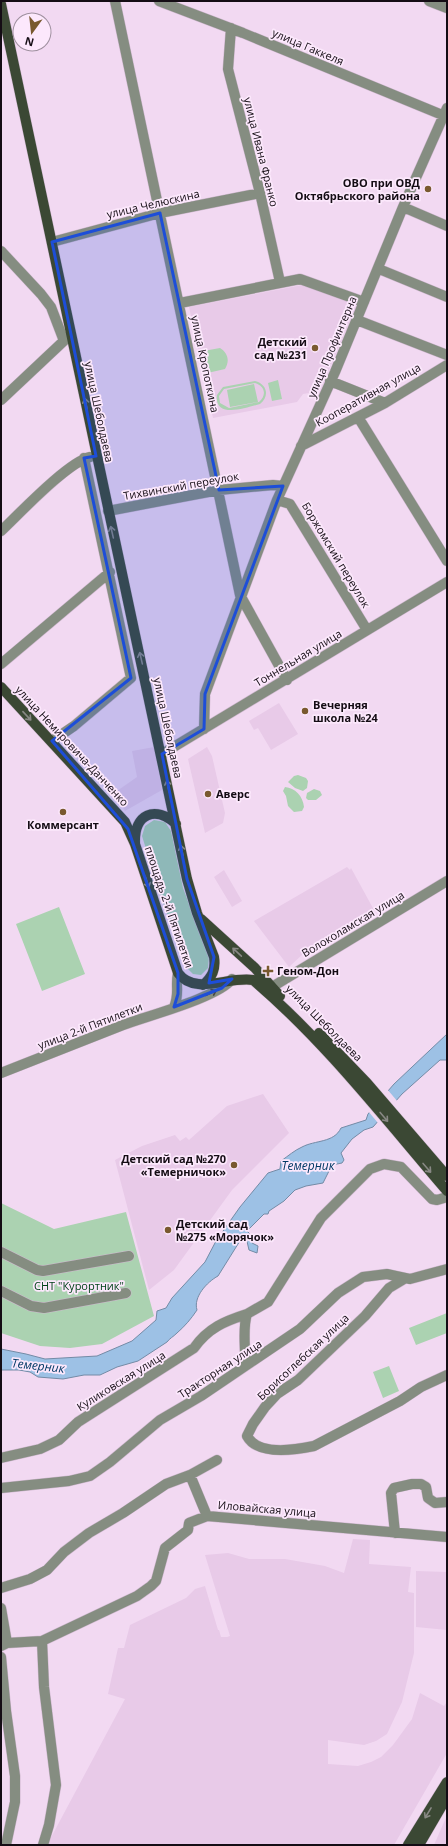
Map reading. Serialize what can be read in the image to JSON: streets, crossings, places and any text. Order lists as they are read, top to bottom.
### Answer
{
  "streets": {
    "main road": ["улица Шеболдаева", "улица Немировича-Данченко", "площадь 2-й Пятилетки"],
    "street": [
      "улица Гаккеля",
      "улица Ивана Франко",
      "улица Челюскина",
      "улица Профинтерна",
      "улица Кропоткина",
      "Кооперативная улица",
      "Тихвинский переулок",
      "Боржомский переулок",
      "Тоннельная улица",
      "Волоколамская улица",
      "улица 2-й Пятилетки",
      "Борисоглебская улица",
      "Тракторная улица",
      "Куликовская улица",
      "Иловайская улица"
    ]
  },
  "crossings": [
    ["улица Гаккеля", "улица Ивана Франко"],
    ["улица Гаккеля", "улица Профинтерна"],
    ["улица Ивана Франко", "улица Челюскина"],
    ["улица Челюскина", "улица Кропоткина"],
    ["улица Челюскина", "улица Шеболдаева"],
    ["улица Профинтерна", "улица Кропоткина"],
    ["улица Профинтерна", "Кооперативная улица"],
    ["улица Профинтерна", "Тихвинский переулок"],
    ["улица Профинтерна", "Боржомский переулок"],
    ["улица Кропоткина", "Тихвинский переулок"],
    ["улица Шеболдаева", "Тихвинский переулок"],
    ["улица Шеболдаева", "Тоннельная улица"],
    ["улица Шеболдаева", "площадь 2-й Пятилетки"],
    ["улица Шеболдаева", "Волоколамская улица"],
    ["Боржомский переулок", "Тоннельная улица"],
    ["улица Немировича-Данченко", "площадь 2-й Пятилетки"],
    ["площадь 2-й Пятилетки", "Волоколамская улица"],
    ["площадь 2-й Пятилетки", "улица 2-й Пятилетки"],
    ["Борисоглебская улица", "Тракторная улица"]
  ],
  "one_way": ["улица Шеболдаева", "улица Немировича-Данченко"],
  "water": ["Темерник"],
  "parks": ["СНТ \"Курортник\""],
  "places": {
    "other": [
      "ОВО при ОВД Октябрьского района",
      "Детский сад №231",
      "Вечерняя школа №24",
      "Аверс",
      "Коммерсант",
      "Детский сад №270 «Темерничок»",
      "Детский сад №275 «Морячок»"
    ],
    "health": ["Геном-Дон"]
  },
  "north": "bottom"
}
